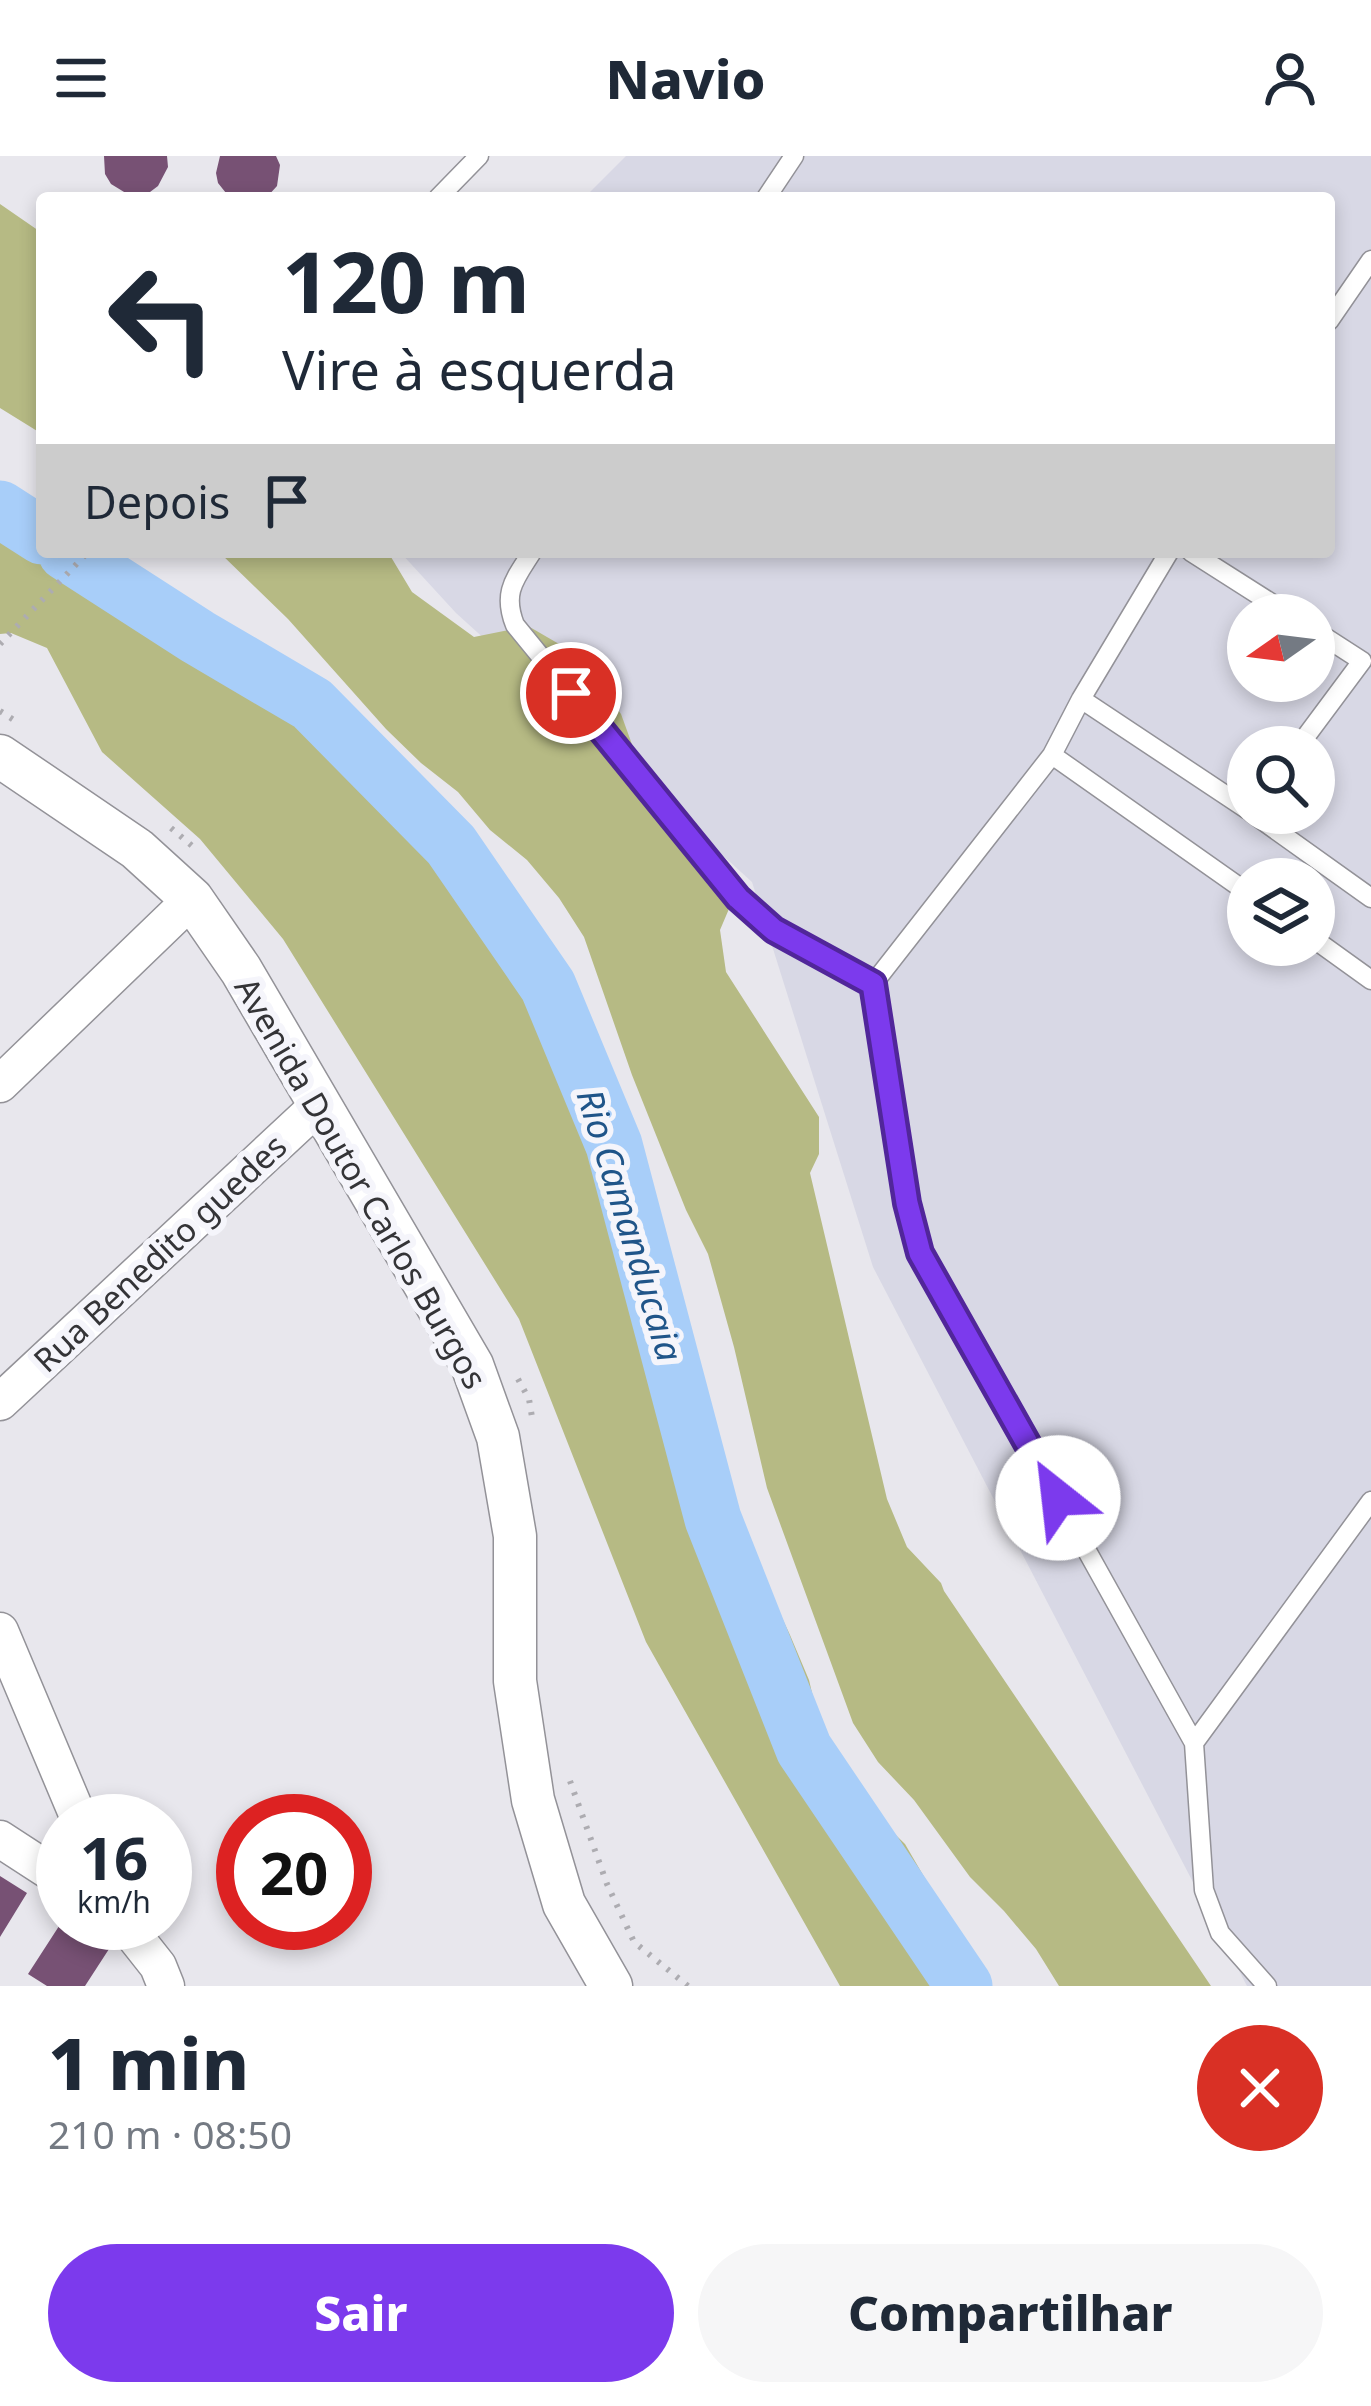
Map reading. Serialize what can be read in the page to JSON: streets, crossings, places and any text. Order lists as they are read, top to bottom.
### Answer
{
  "streets": {
    "street": ["Avenida Doutor Carlos Burgos", "Rua Benedito guedes"]
  },
  "crossings": [
    ["Avenida Doutor Carlos Burgos", "Rua Benedito guedes"]
  ],
  "water": ["Rio Camanducaia"],
  "north": "left",
  "page": {
    "header": "Navio",
    "turn": ["120 m", "Vire à esquerda"],
    "then": "Depois",
    "speed": "16 km/h",
    "limit": "20",
    "heading": ["1 min", "210 m · 08:50"],
    "buttons": ["Sair", "Compartilhar"]
  }
}
